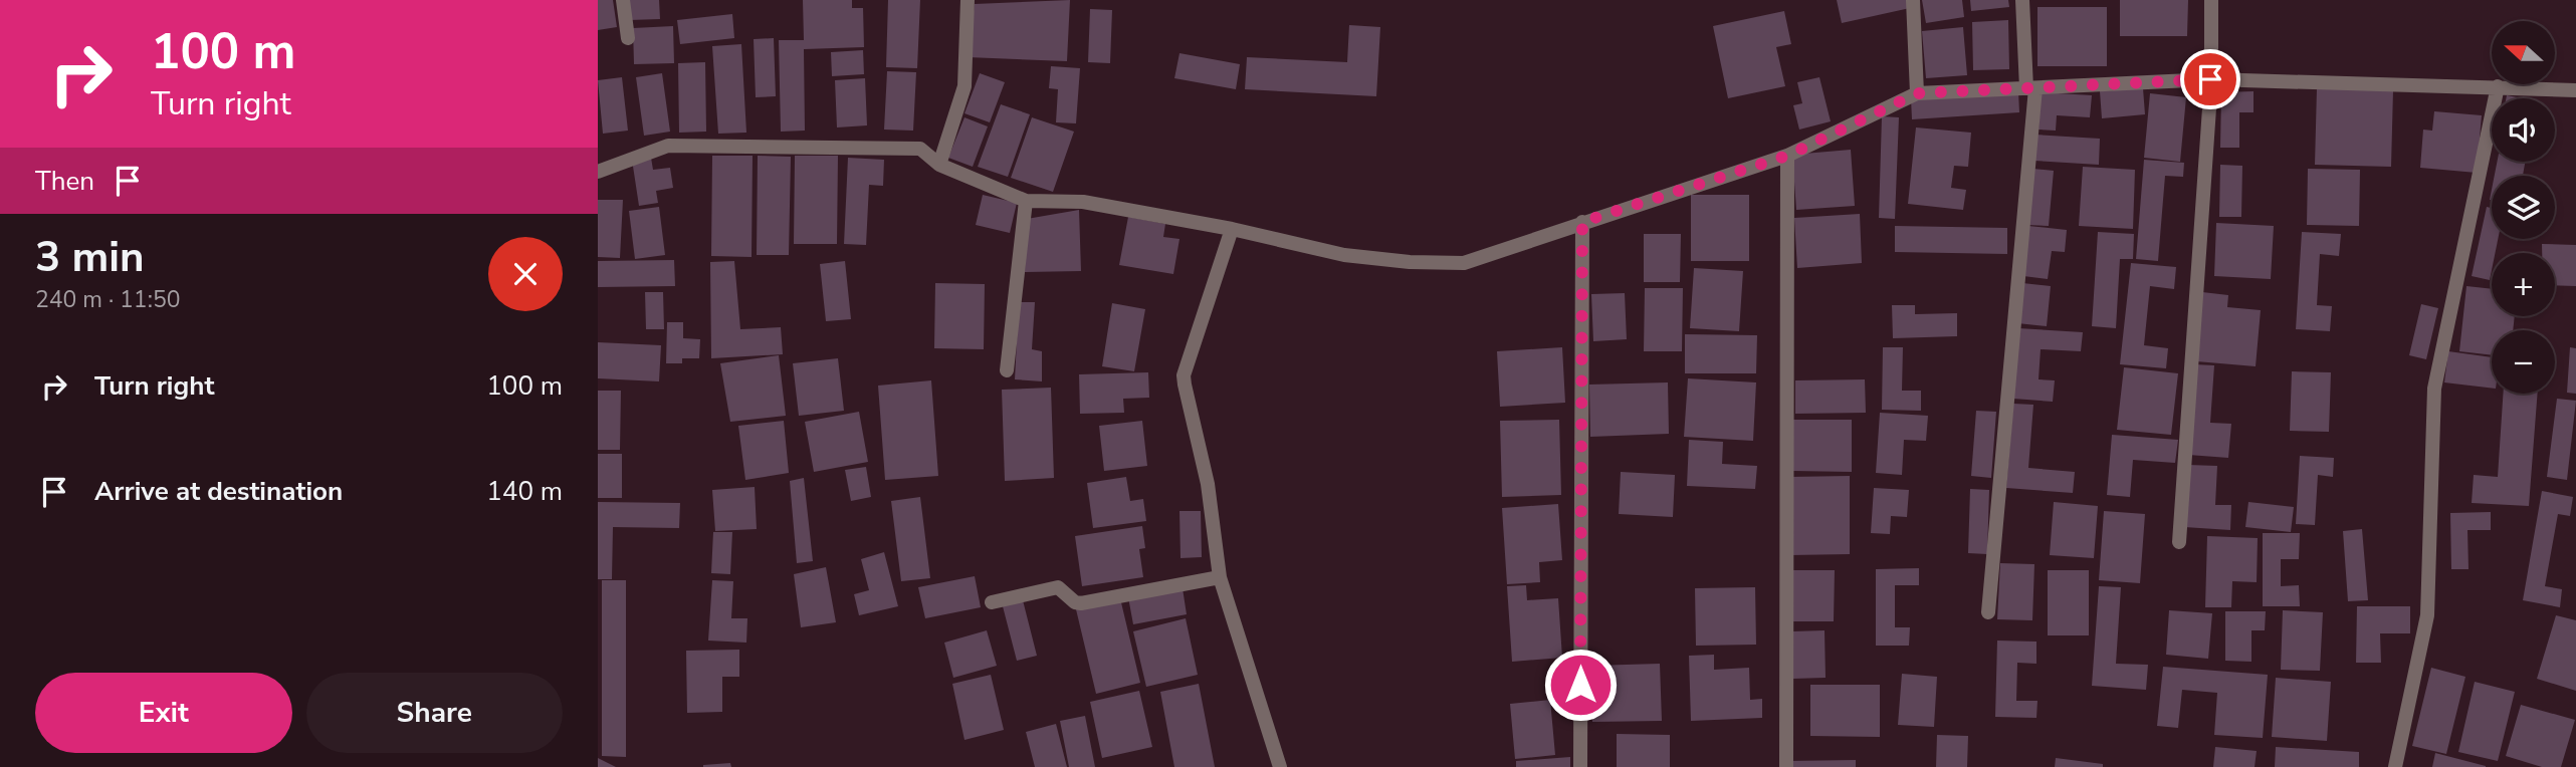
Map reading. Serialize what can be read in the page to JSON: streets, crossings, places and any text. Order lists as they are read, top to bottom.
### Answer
{
  "north": "left",
  "page": {
    "turn": ["100 m", "Turn right"],
    "map_buttons": ["+", "−"],
    "then": "Then",
    "heading": ["3 min", "240 m · 11:50"],
    "list": [
      {
        "name": "Turn right",
        "value": "100 m"
      },
      {
        "name": "Arrive at destination",
        "value": "140 m"
      }
    ],
    "buttons": ["Exit", "Share"]
  }
}
